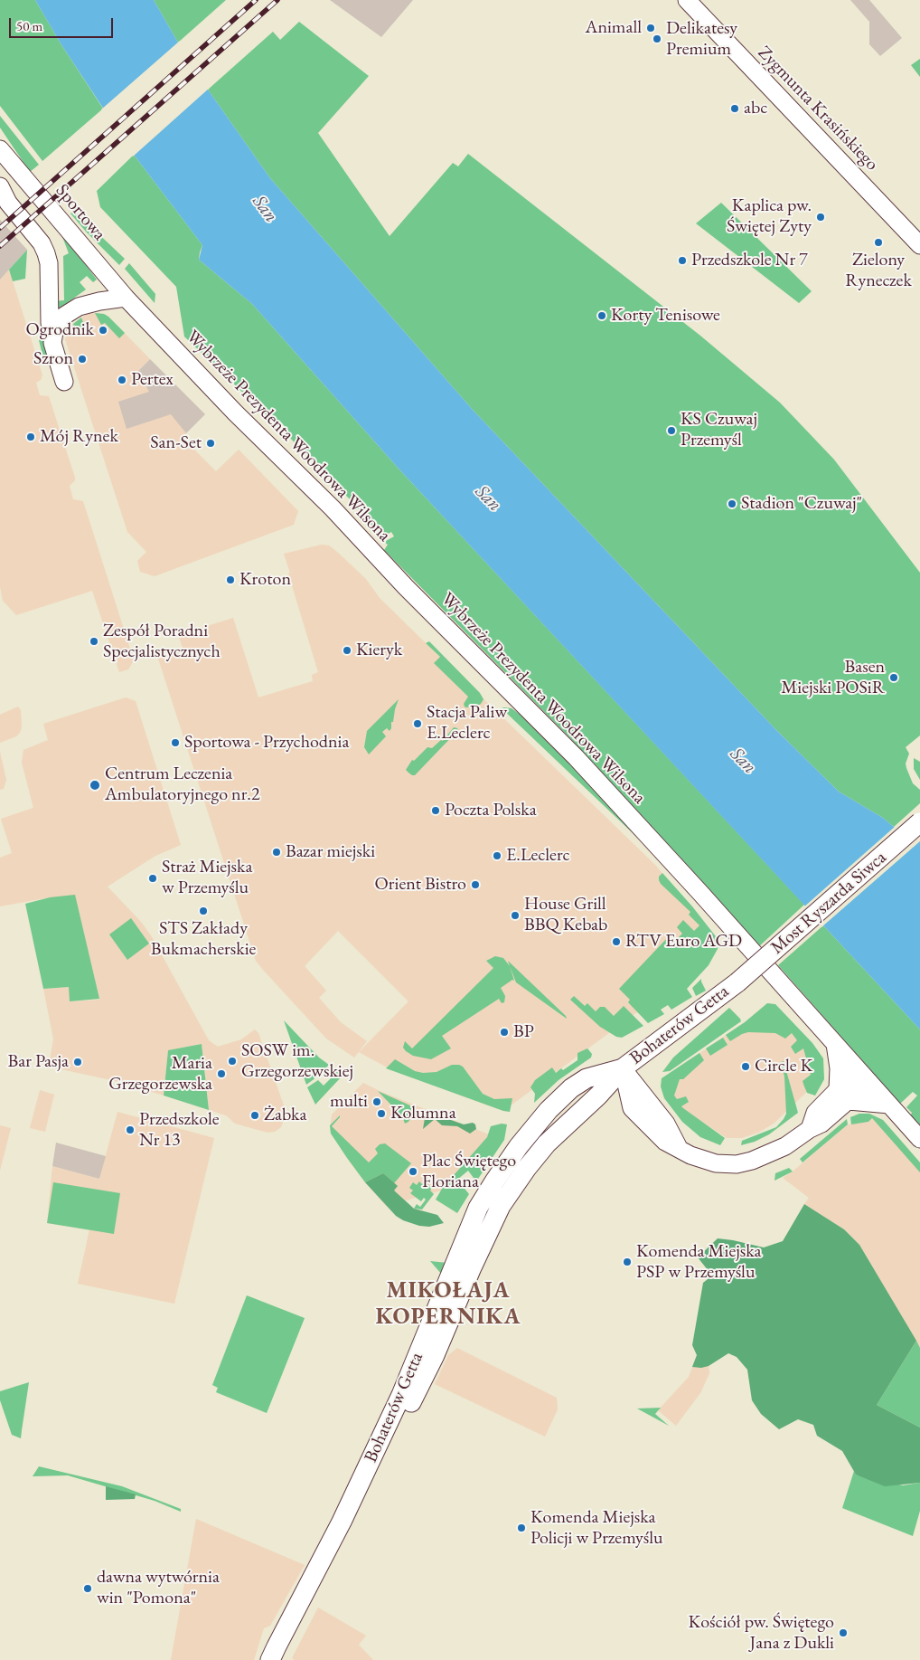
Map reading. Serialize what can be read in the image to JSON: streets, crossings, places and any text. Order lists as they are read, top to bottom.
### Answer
{
  "streets": {
    "main road": ["Most Ryszarda Siwca", "Bohaterów Getta"],
    "street": ["Zygmunta Krasińskiego", "Sportowa", "Wybrzeże Prezydenta Woodrowa Wilsona"]
  },
  "crossings": [
    ["Sportowa", "Wybrzeże Prezydenta Woodrowa Wilsona"],
    ["Most Ryszarda Siwca", "Bohaterów Getta"]
  ],
  "districts": ["MIKOŁAJA KOPERNIKA"],
  "water": ["San"],
  "places": [
    "Animall",
    "Delikatesy Premium",
    "abc",
    "Kaplica pw. Świętej Zyty",
    "Zielony Ryneczek",
    "Przedszkole Nr 7",
    "Korty Tenisowe",
    "Ogrodnik",
    "Szron",
    "Pertex",
    "KS Czuwaj Przemyśl",
    "Mój Rynek",
    "San-Set",
    "Stadion \"Czuwaj\"",
    "Kroton",
    "Zespół Poradni Specjalistycznych",
    "Kieryk",
    "Basen Miejski POSiR",
    "Stacja Paliw E.Leclerc",
    "Sportowa - Przychodnia",
    "Centrum Leczenia Ambulatoryjnego nr.2",
    "Poczta Polska",
    "Bazar miejski",
    "E.Leclerc",
    "Straż Miejska w Przemyślu",
    "Orient Bistro",
    "STS Zakłady Bukmacherskie",
    "House Grill BBQ Kebab",
    "RTV Euro AGD",
    "BP",
    "SOSW im. Grzegorzewskiej",
    "Bar Pasja",
    "Circle K",
    "Maria Grzegorzewska",
    "multi",
    "Kolumna",
    "Żabka",
    "Przedszkole Nr 13",
    "Plac Świętego Floriana",
    "Komenda Miejska PSP w Przemyślu",
    "Komenda Miejska Policji w Przemyślu",
    "dawna wytwórnia win \"Pomona\"",
    "Kościół pw. Świętego Jana z Dukli"
  ],
  "scale_bar": "50 m"
}
